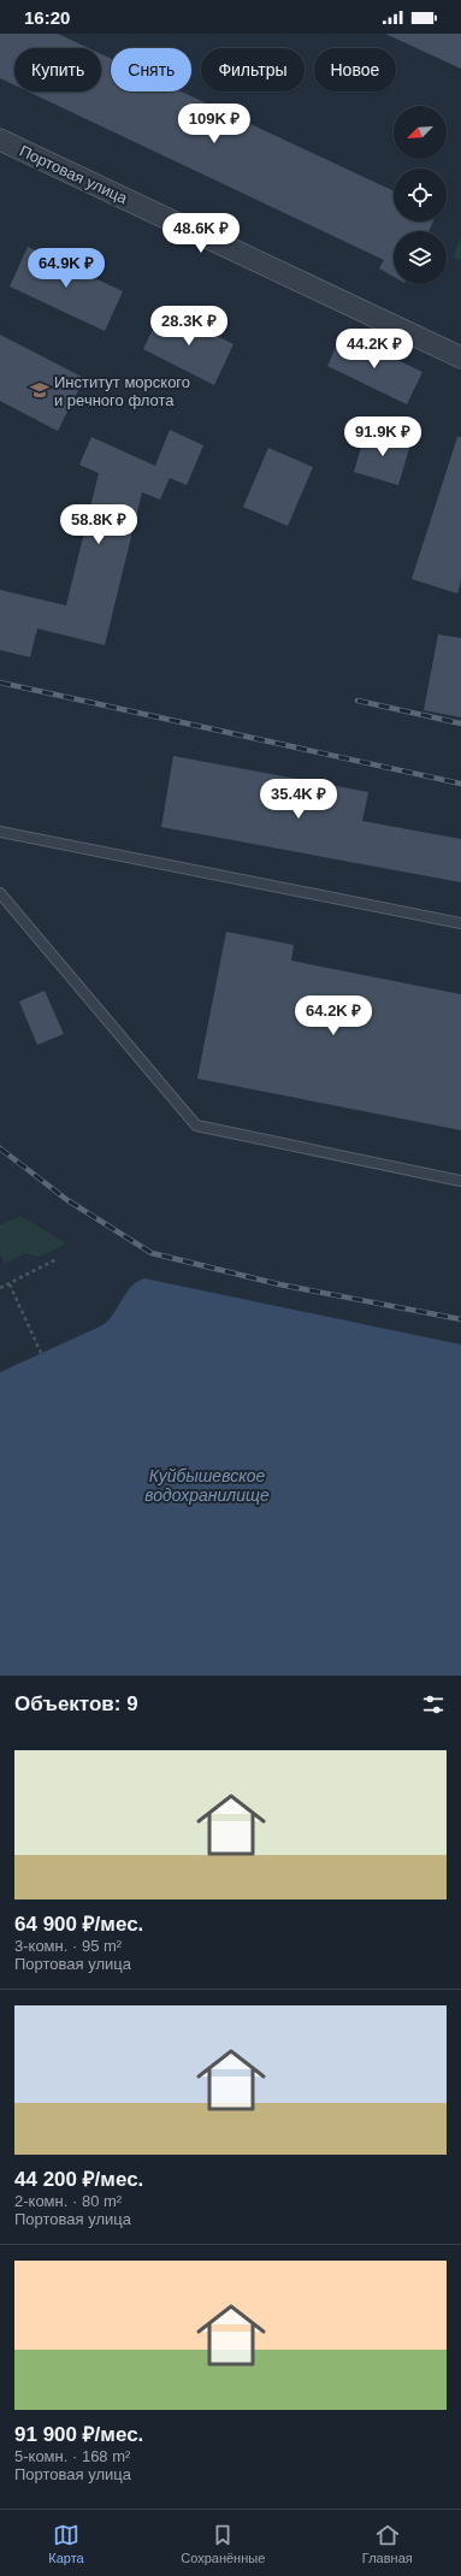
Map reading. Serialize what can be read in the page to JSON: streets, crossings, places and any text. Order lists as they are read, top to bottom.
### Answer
{
  "streets": {
    "street": ["Портовая улица"]
  },
  "water": ["Куйбышевское водохранилище"],
  "places": {
    "school or university": ["Институт морского и речного флота"]
  },
  "north": "bottom left",
  "page": {
    "status": "16:20",
    "chip": [
      "Купить",
      "Снять",
      "Фильтры",
      "Новое"
    ],
    "price": [
      "109K ₽",
      "48.6K ₽",
      "64.9K ₽",
      "28.3K ₽",
      "44.2K ₽",
      "91.9K ₽",
      "58.8K ₽",
      "35.4K ₽",
      "64.2K ₽"
    ],
    "heading": "Объектов: 9",
    "list": [
      {
        "name": "64 900 ₽/мес.",
        "note": "3-комн. · 95 m² · Портовая улица"
      },
      {
        "name": "44 200 ₽/мес.",
        "note": "2-комн. · 80 m² · Портовая улица"
      },
      {
        "name": "91 900 ₽/мес.",
        "note": "5-комн. · 168 m² · Портовая улица"
      }
    ],
    "tabs": ["Карта", "Сохранённые", "Главная"]
  }
}
